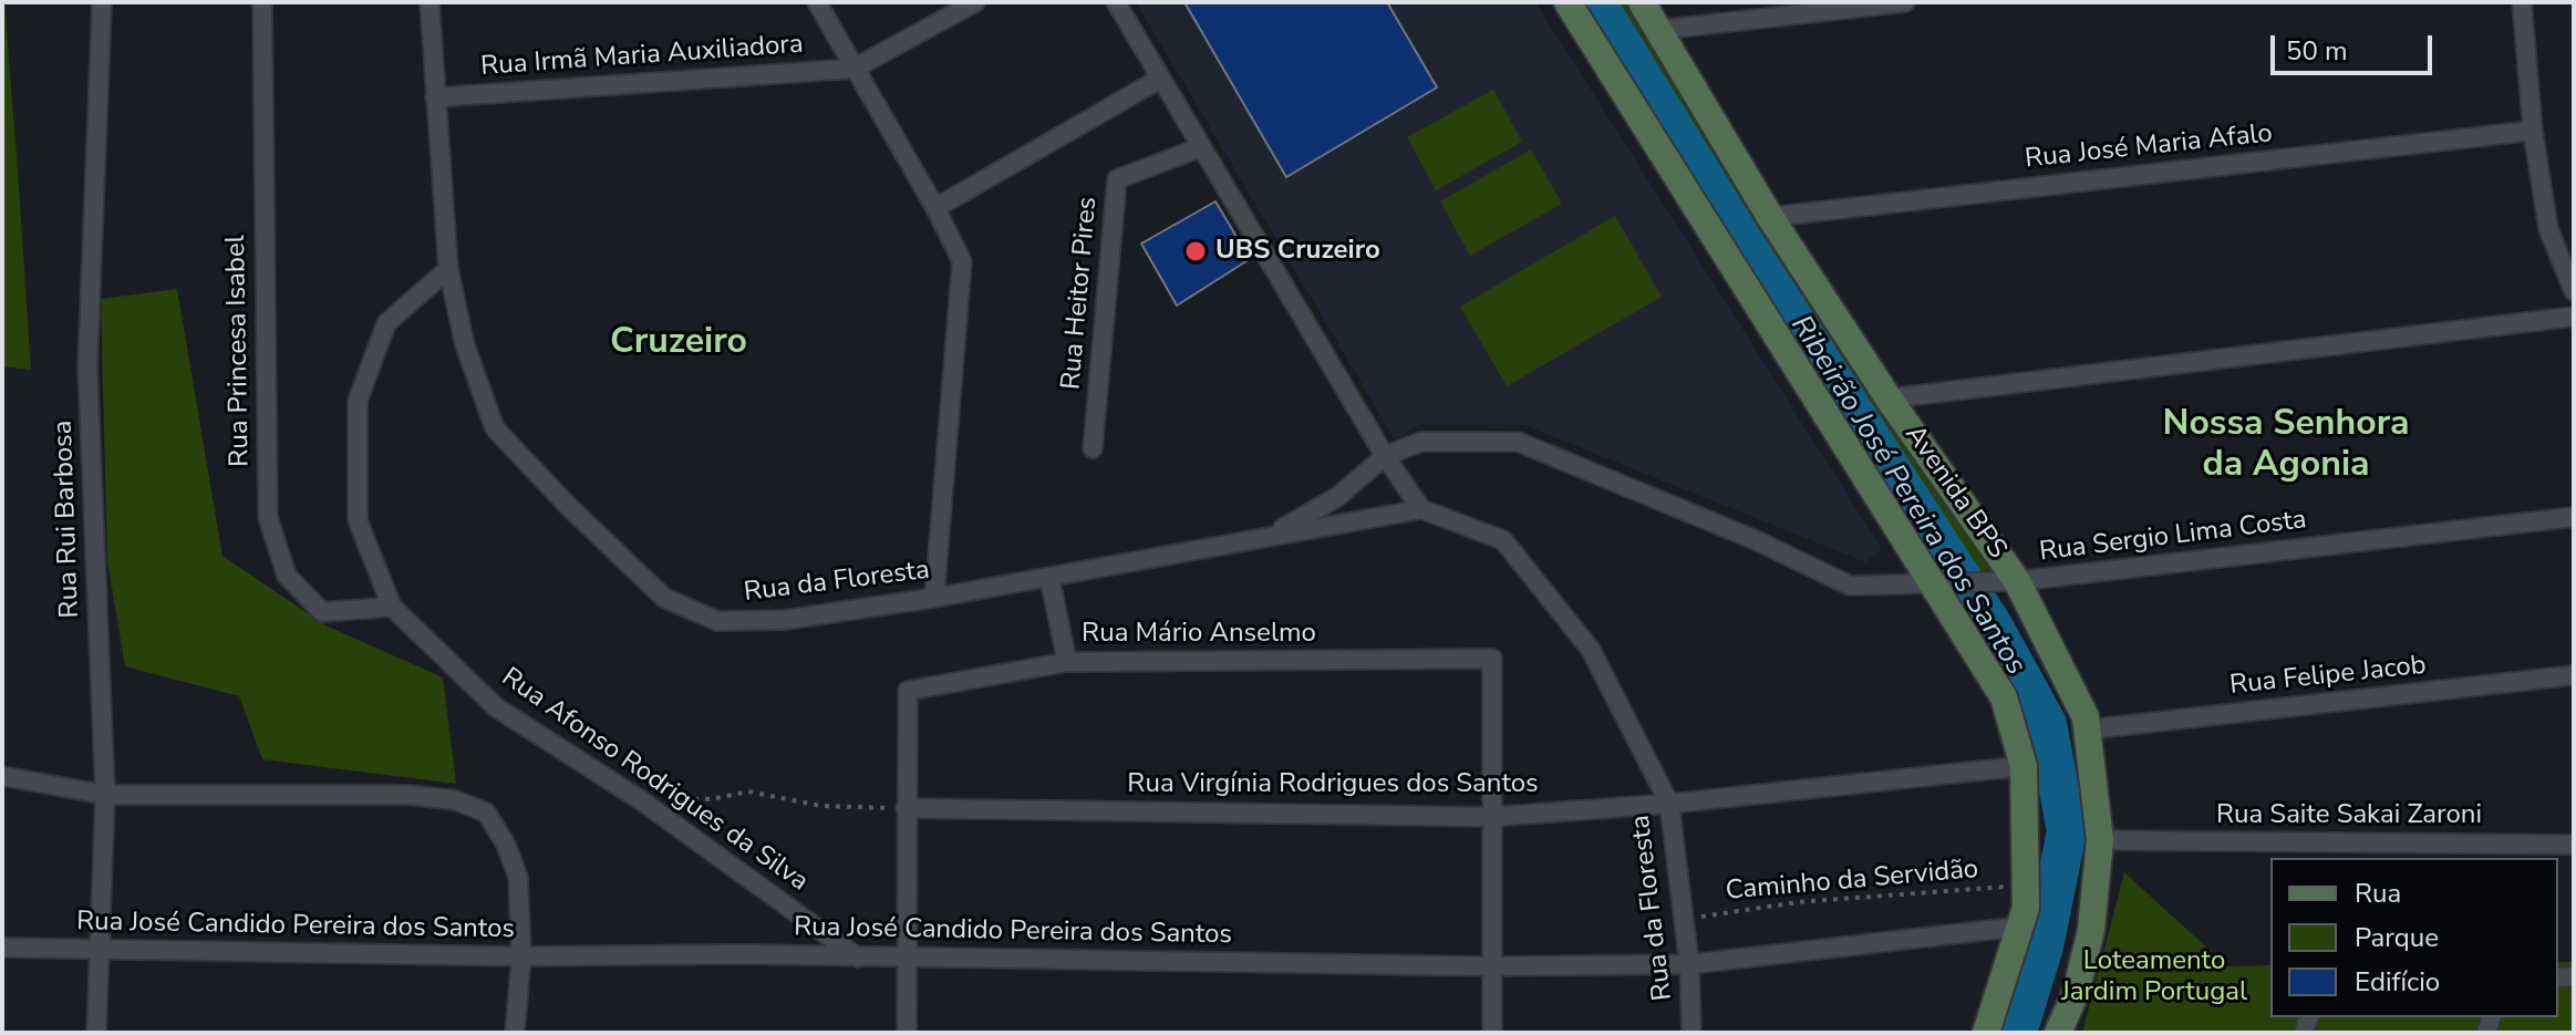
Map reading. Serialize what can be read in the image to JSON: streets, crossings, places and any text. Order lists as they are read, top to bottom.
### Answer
{
  "streets": {
    "main road": ["Avenida BPS"],
    "street": [
      "Rua Irmã Maria Auxiliadora",
      "Rua José Maria Afalo",
      "Rua Heitor Pires",
      "Rua Princesa Isabel",
      "Rua Rui Barbosa",
      "Rua Sergio Lima Costa",
      "Rua da Floresta",
      "Rua Mário Anselmo",
      "Rua Felipe Jacob",
      "Rua Afonso Rodrigues da Silva",
      "Rua Virgínia Rodrigues dos Santos",
      "Rua Saite Sakai Zaroni",
      "Rua José Candido Pereira dos Santos"
    ],
    "path": ["Caminho da Servidão"]
  },
  "crossings": [
    ["Rua Irmã Maria Auxiliadora", "Rua da Floresta"],
    ["Rua José Maria Afalo", "Avenida BPS"],
    ["Rua Princesa Isabel", "Rua Afonso Rodrigues da Silva"],
    ["Avenida BPS", "Rua Sergio Lima Costa"],
    ["Avenida BPS", "Rua Felipe Jacob"],
    ["Avenida BPS", "Rua Saite Sakai Zaroni"],
    ["Rua Rui Barbosa", "Rua José Candido Pereira dos Santos"],
    ["Rua da Floresta", "Rua Afonso Rodrigues da Silva"],
    ["Rua da Floresta", "Rua Virgínia Rodrigues dos Santos"],
    ["Rua da Floresta", "Caminho da Servidão"],
    ["Rua da Floresta", "Rua José Candido Pereira dos Santos"],
    ["Rua Mário Anselmo", "Rua Virgínia Rodrigues dos Santos"],
    ["Rua Afonso Rodrigues da Silva", "Rua José Candido Pereira dos Santos"]
  ],
  "districts": ["Cruzeiro", "Nossa Senhora da Agonia"],
  "water": ["Ribeirão José Pereira dos Santos"],
  "parks": ["Loteamento Jardim Portugal"],
  "places": ["UBS Cruzeiro"],
  "legend": ["Rua", "Parque", "Edifício"],
  "scale_bar": "50 m"
}
